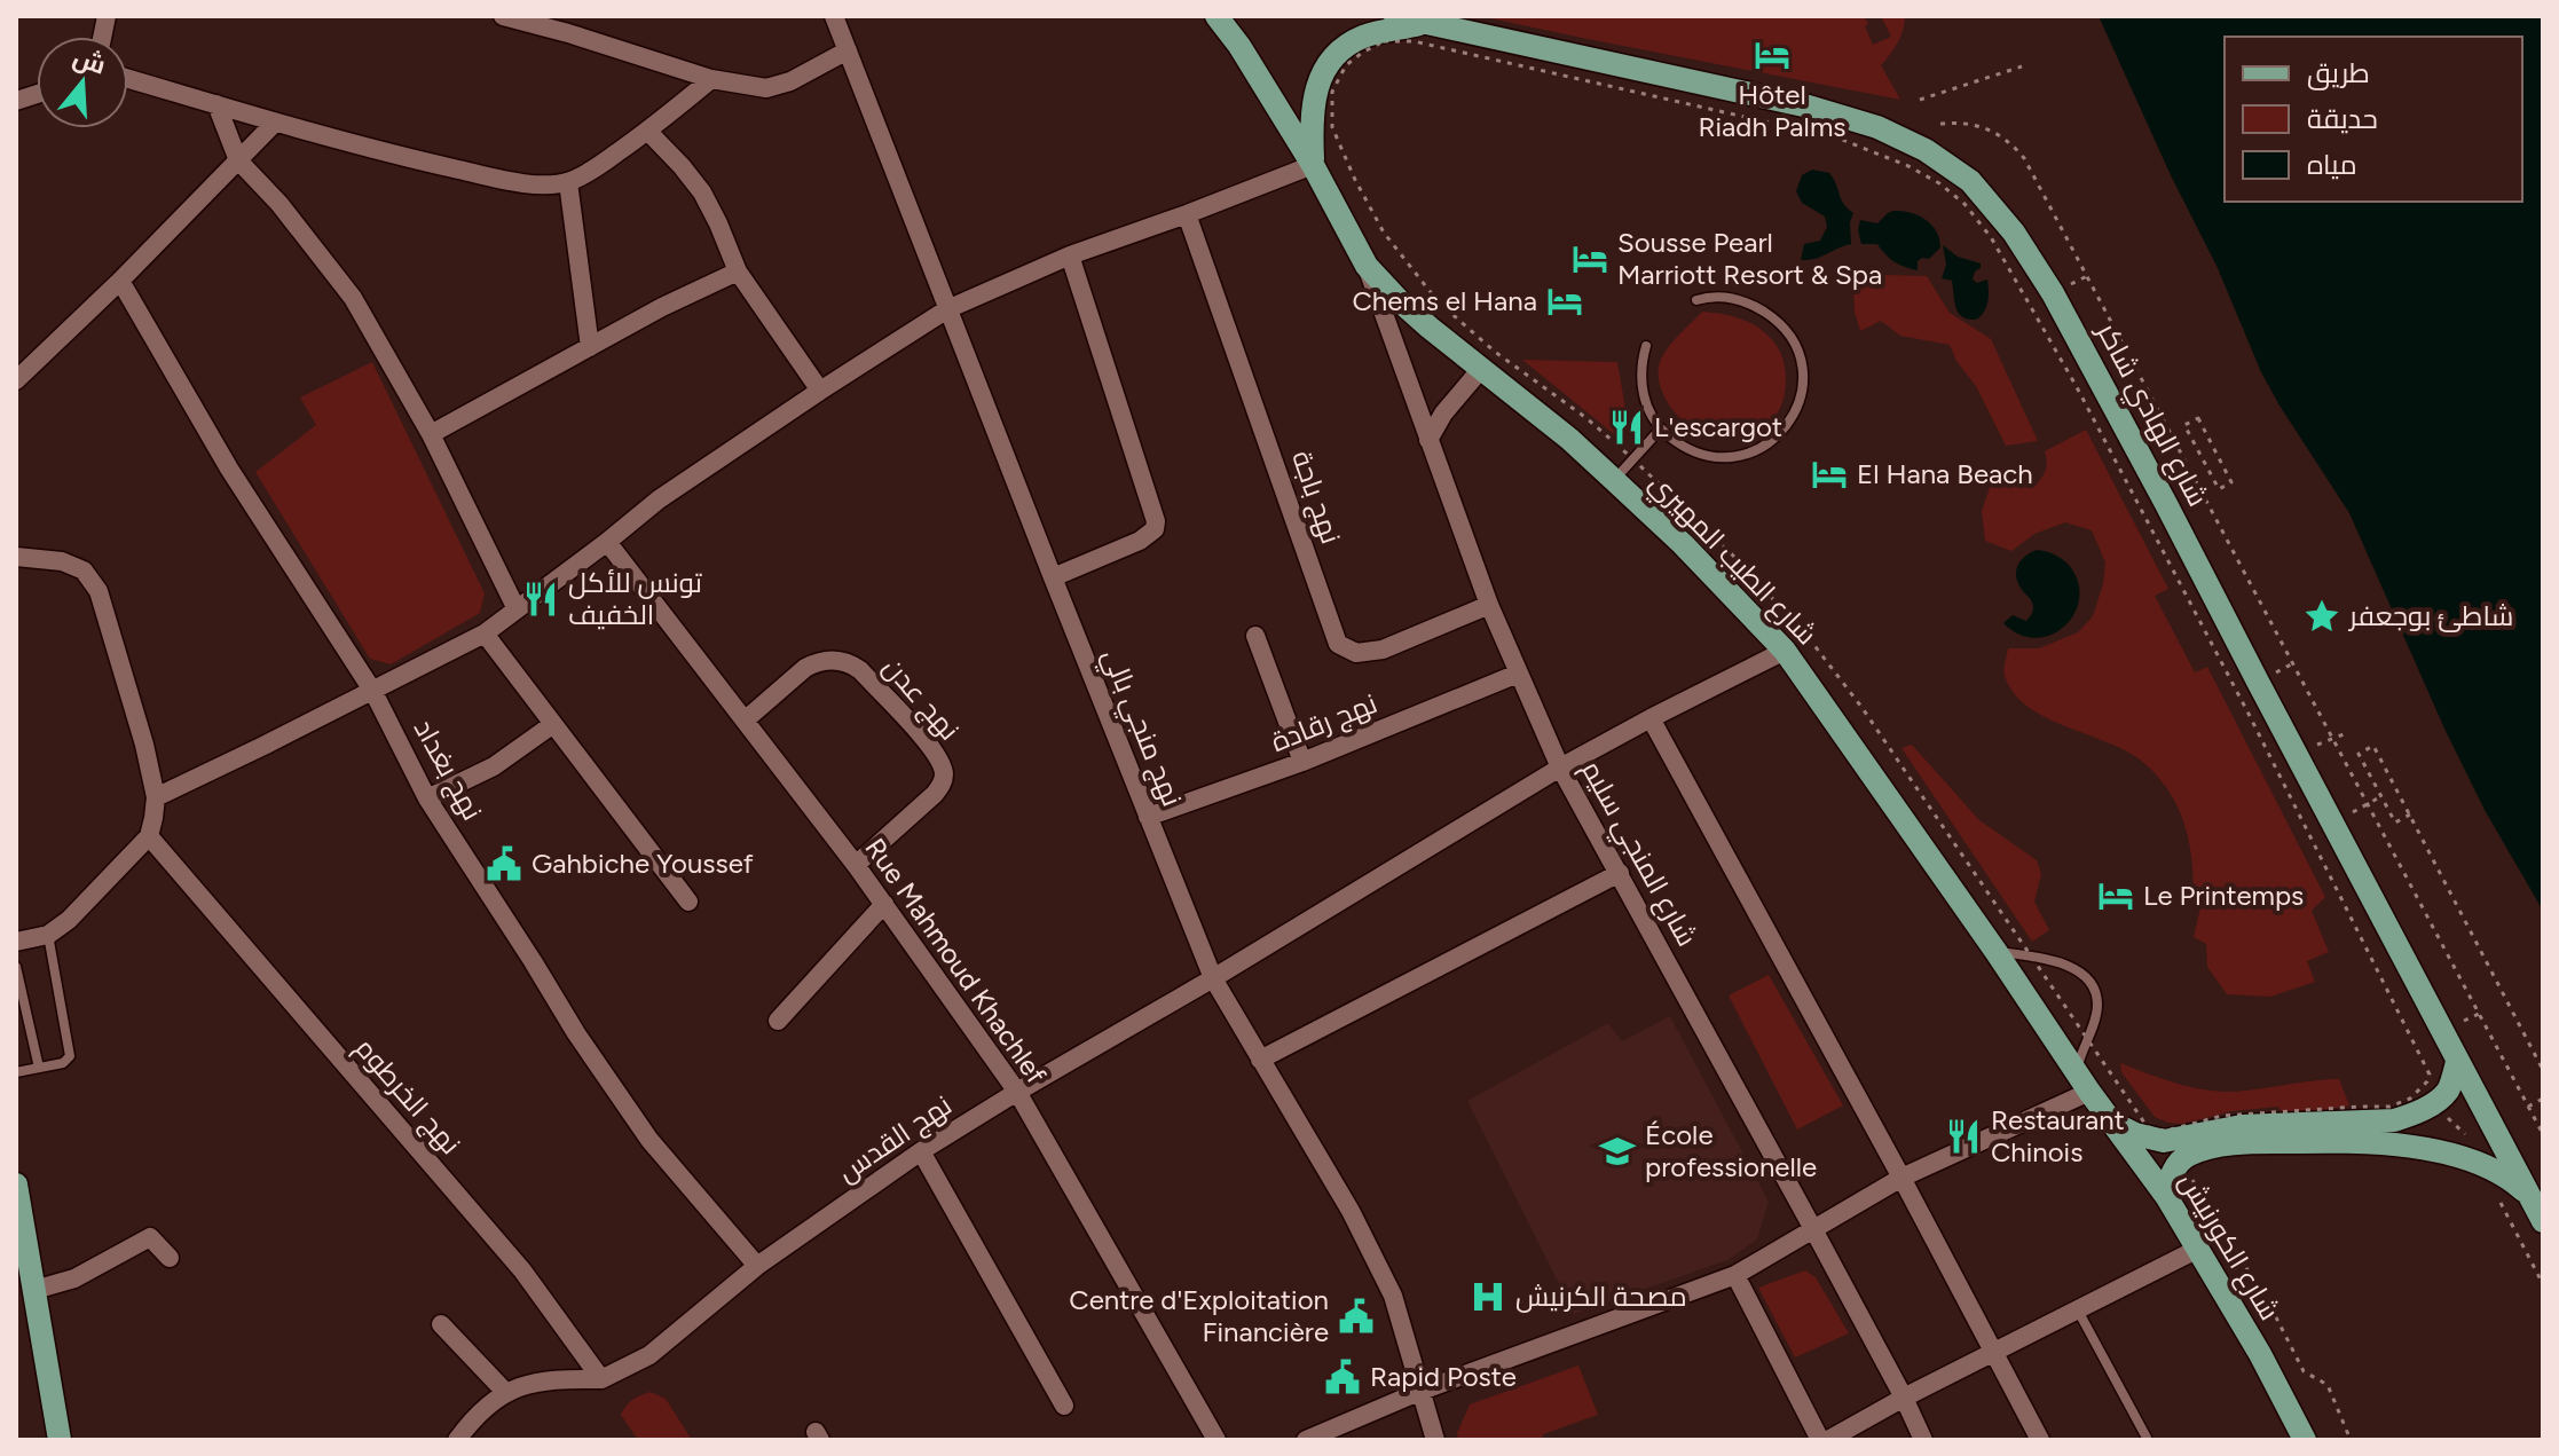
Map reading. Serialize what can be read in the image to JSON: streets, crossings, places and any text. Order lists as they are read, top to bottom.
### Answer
{
  "streets": {
    "main road": ["شارع الهادي شاكر", "شارع الطيب المهيري", "شارع الكورنيش"],
    "street": [
      "نهج باجة",
      "نهج عدن",
      "نهج رقادة",
      "نهج منجي بالي",
      "نهج بغداد",
      "شارع المنجي سليم",
      "Rue Mahmoud Khachlef",
      "نهج الخرطوم",
      "نهج القدس"
    ]
  },
  "crossings": [
    ["نهج باجة", "شارع المنجي سليم"],
    ["شارع الطيب المهيري", "شارع المنجي سليم"],
    ["شارع الطيب المهيري", "نهج القدس"],
    ["شارع الطيب المهيري", "شارع الكورنيش"],
    ["نهج عدن", "Rue Mahmoud Khachlef"],
    ["نهج رقادة", "نهج منجي بالي"],
    ["نهج رقادة", "شارع المنجي سليم"],
    ["نهج منجي بالي", "نهج القدس"],
    ["نهج بغداد", "نهج القدس"],
    ["شارع المنجي سليم", "نهج القدس"],
    ["Rue Mahmoud Khachlef", "نهج القدس"],
    ["نهج الخرطوم", "نهج القدس"]
  ],
  "places": {
    "hotel": [
      "Hôtel Riadh Palms",
      "Sousse Pearl Marriott Resort & Spa",
      "Chems el Hana",
      "El Hana Beach",
      "Le Printemps"
    ],
    "restaurant": ["L'escargot", "تونس للأكل الخفيف", "Restaurant Chinois"],
    "place": ["شاطئ بوجعفر"],
    "public building": ["Gahbiche Youssef", "Centre d'Exploitation Financière", "Rapid Poste"],
    "school or university": ["École professionelle"],
    "hospital": ["مصحة الكرنيش"]
  },
  "legend": ["طريق", "حديقة", "مياه"],
  "north": "top"
}
